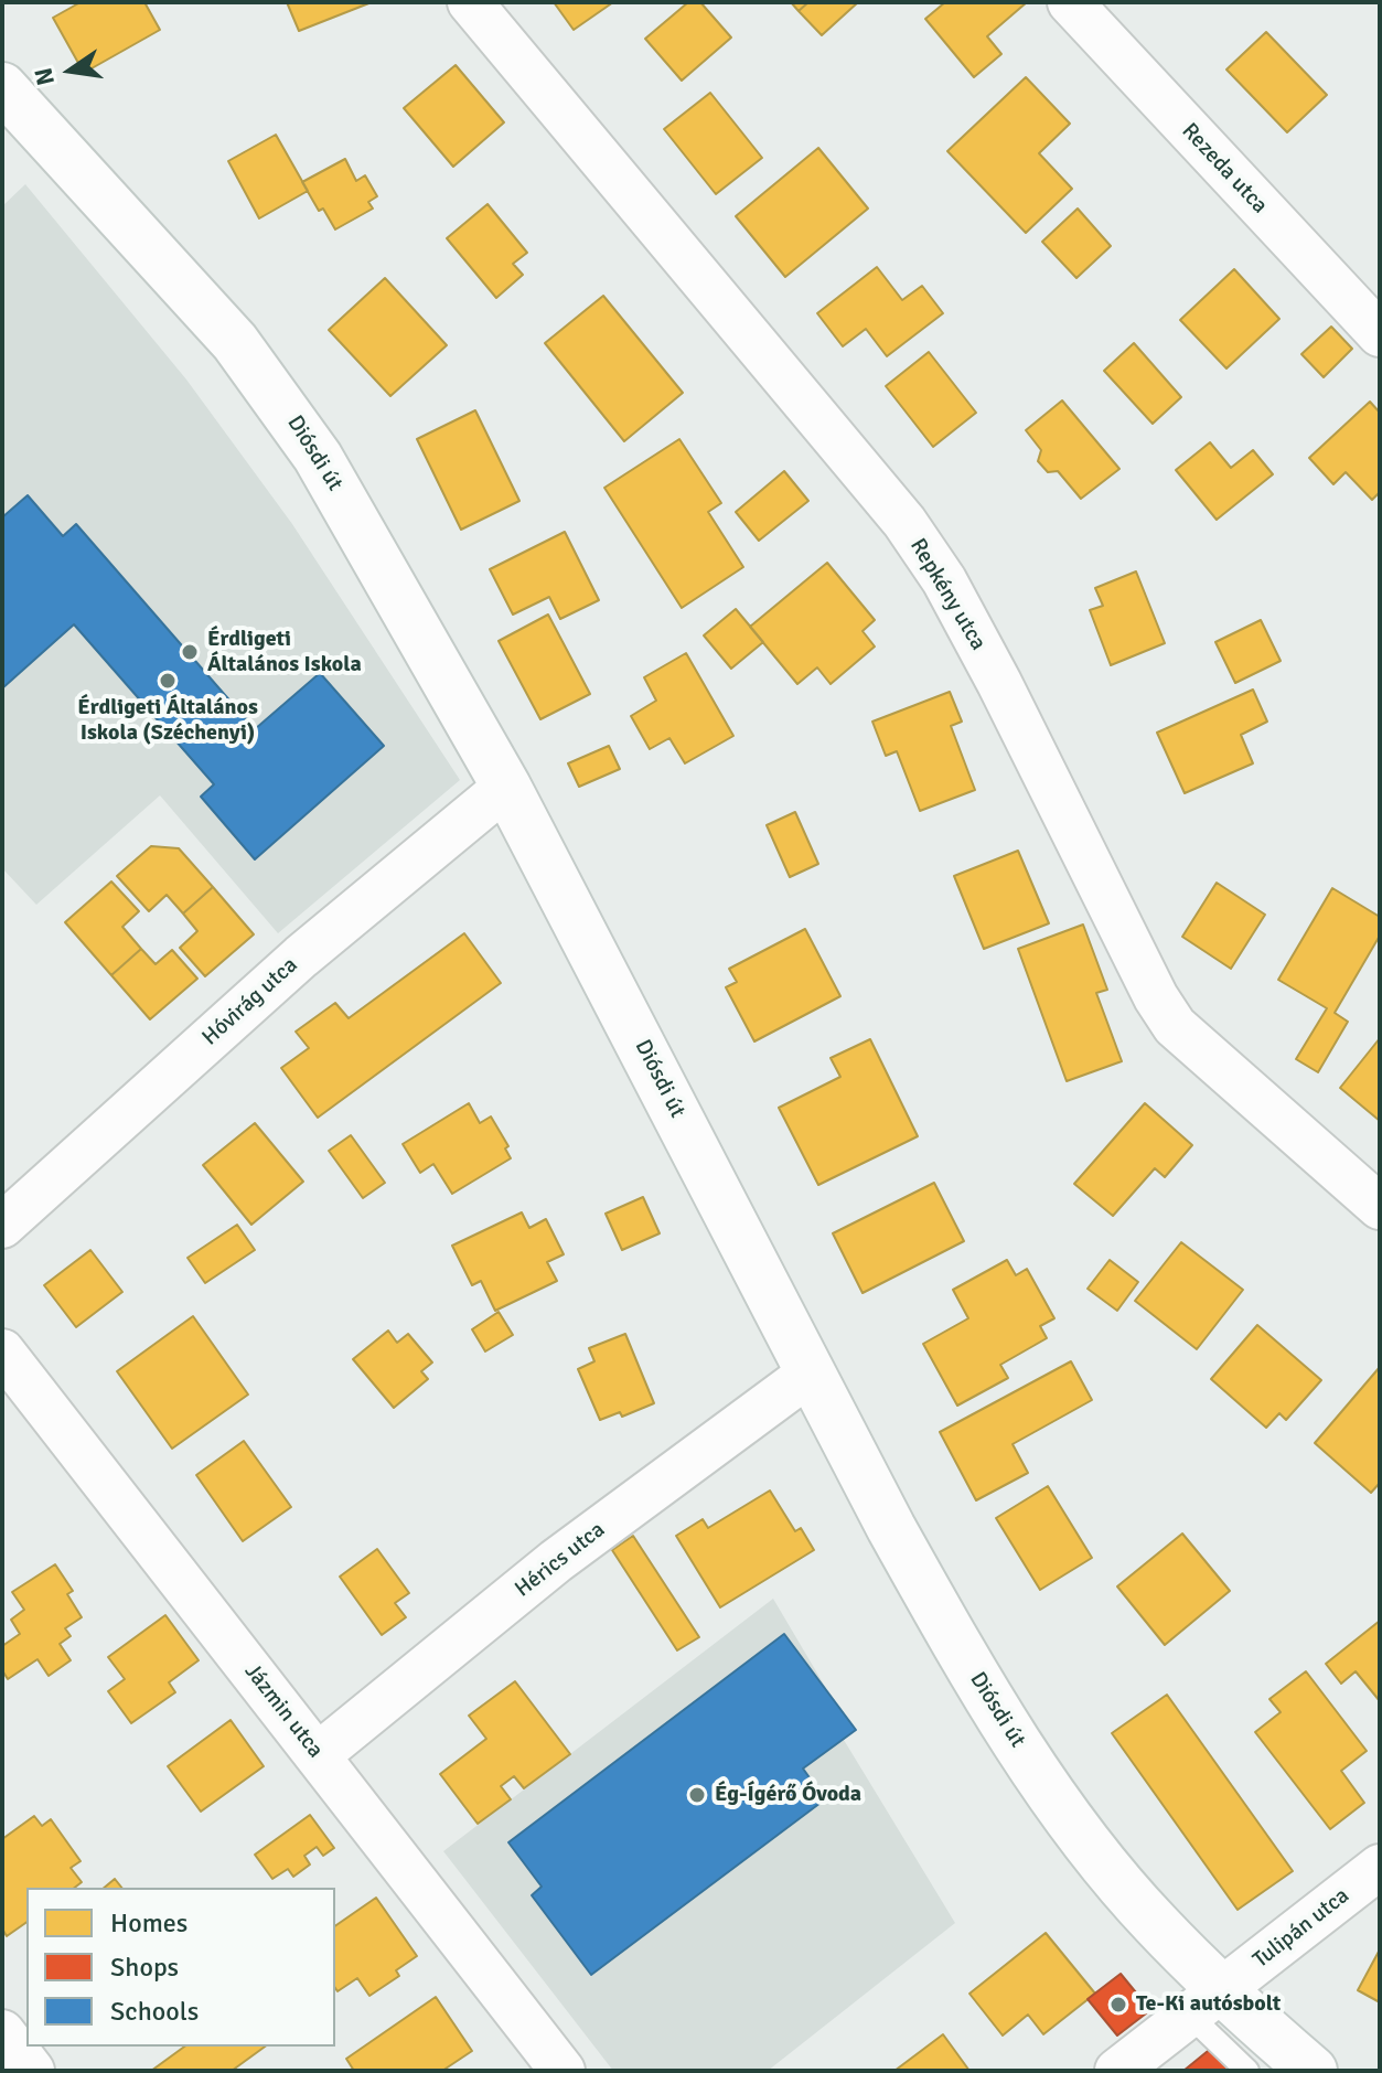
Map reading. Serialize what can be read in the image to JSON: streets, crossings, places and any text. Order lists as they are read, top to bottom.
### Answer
{
  "streets": {
    "main road": ["Diósdi út"],
    "street": [
      "Rezeda utca",
      "Repkény utca",
      "Hóvirág utca",
      "Hérics utca",
      "Jázmin utca",
      "Tulipán utca"
    ]
  },
  "crossings": [
    ["Diósdi út", "Hóvirág utca"],
    ["Diósdi út", "Hérics utca"],
    ["Diósdi út", "Tulipán utca"],
    ["Hérics utca", "Jázmin utca"]
  ],
  "places": [
    "Érdligeti Általános Iskola",
    "Érdligeti Általános Iskola (Széchenyi)",
    "Ég-Ígérő Óvoda",
    "Te-Ki autósbolt"
  ],
  "legend": ["Homes", "Shops", "Schools"],
  "north": "left"
}
